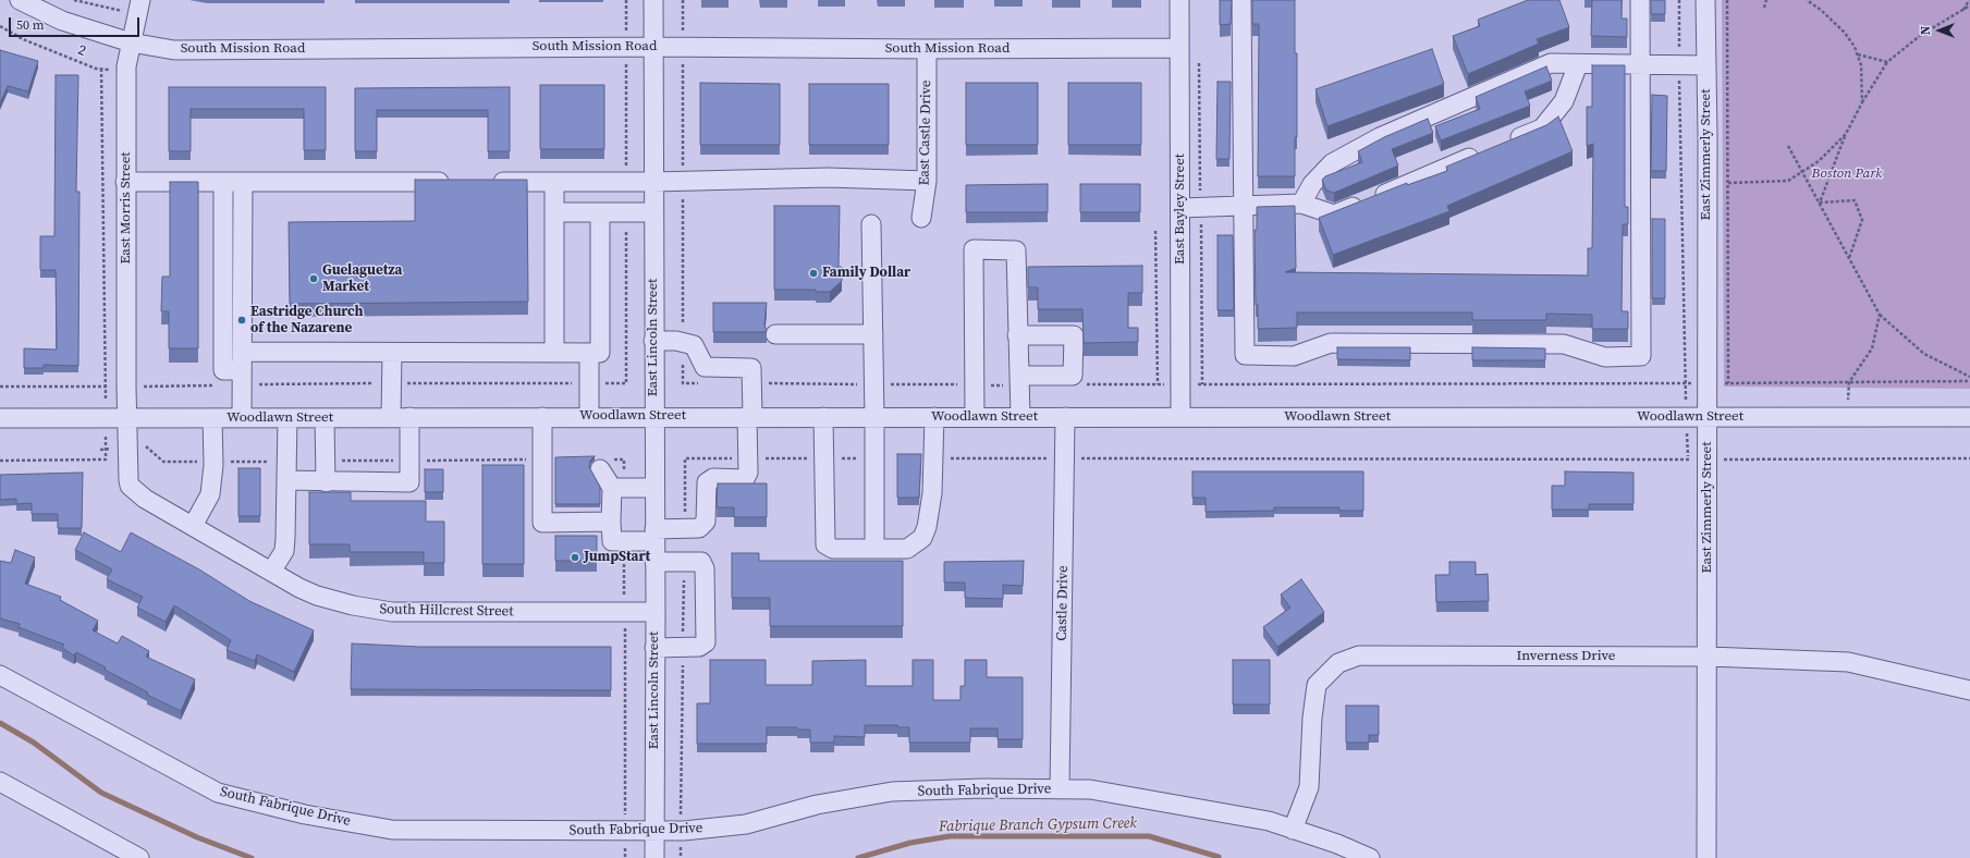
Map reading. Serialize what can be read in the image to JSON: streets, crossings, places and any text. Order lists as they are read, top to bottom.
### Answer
{
  "streets": {
    "street": [
      "South Mission Road",
      "East Castle Drive",
      "East Zimmerly Street",
      "East Morris Street",
      "East Bayley Street",
      "East Lincoln Street",
      "Woodlawn Street",
      "Castle Drive",
      "South Hillcrest Street",
      "Inverness Drive",
      "South Fabrique Drive"
    ],
    "path": ["2"]
  },
  "crossings": [
    ["South Mission Road", "East Castle Drive"],
    ["South Mission Road", "East Morris Street"],
    ["South Mission Road", "East Bayley Street"],
    ["South Mission Road", "East Lincoln Street"],
    ["East Zimmerly Street", "Woodlawn Street"],
    ["East Zimmerly Street", "Inverness Drive"],
    ["East Morris Street", "Woodlawn Street"],
    ["East Morris Street", "South Hillcrest Street"],
    ["East Bayley Street", "Woodlawn Street"],
    ["East Lincoln Street", "Woodlawn Street"],
    ["East Lincoln Street", "South Hillcrest Street"],
    ["East Lincoln Street", "South Fabrique Drive"],
    ["Woodlawn Street", "Castle Drive"],
    ["Woodlawn Street", "South Hillcrest Street"],
    ["Castle Drive", "South Fabrique Drive"],
    ["Inverness Drive", "South Fabrique Drive"]
  ],
  "water": ["Fabrique Branch Gypsum Creek"],
  "parks": ["Boston Park"],
  "places": [
    "Family Dollar",
    "Guelaguetza Market",
    "Eastridge Church of the Nazarene",
    "JumpStart"
  ],
  "scale_bar": "50 m",
  "north": "left"
}
